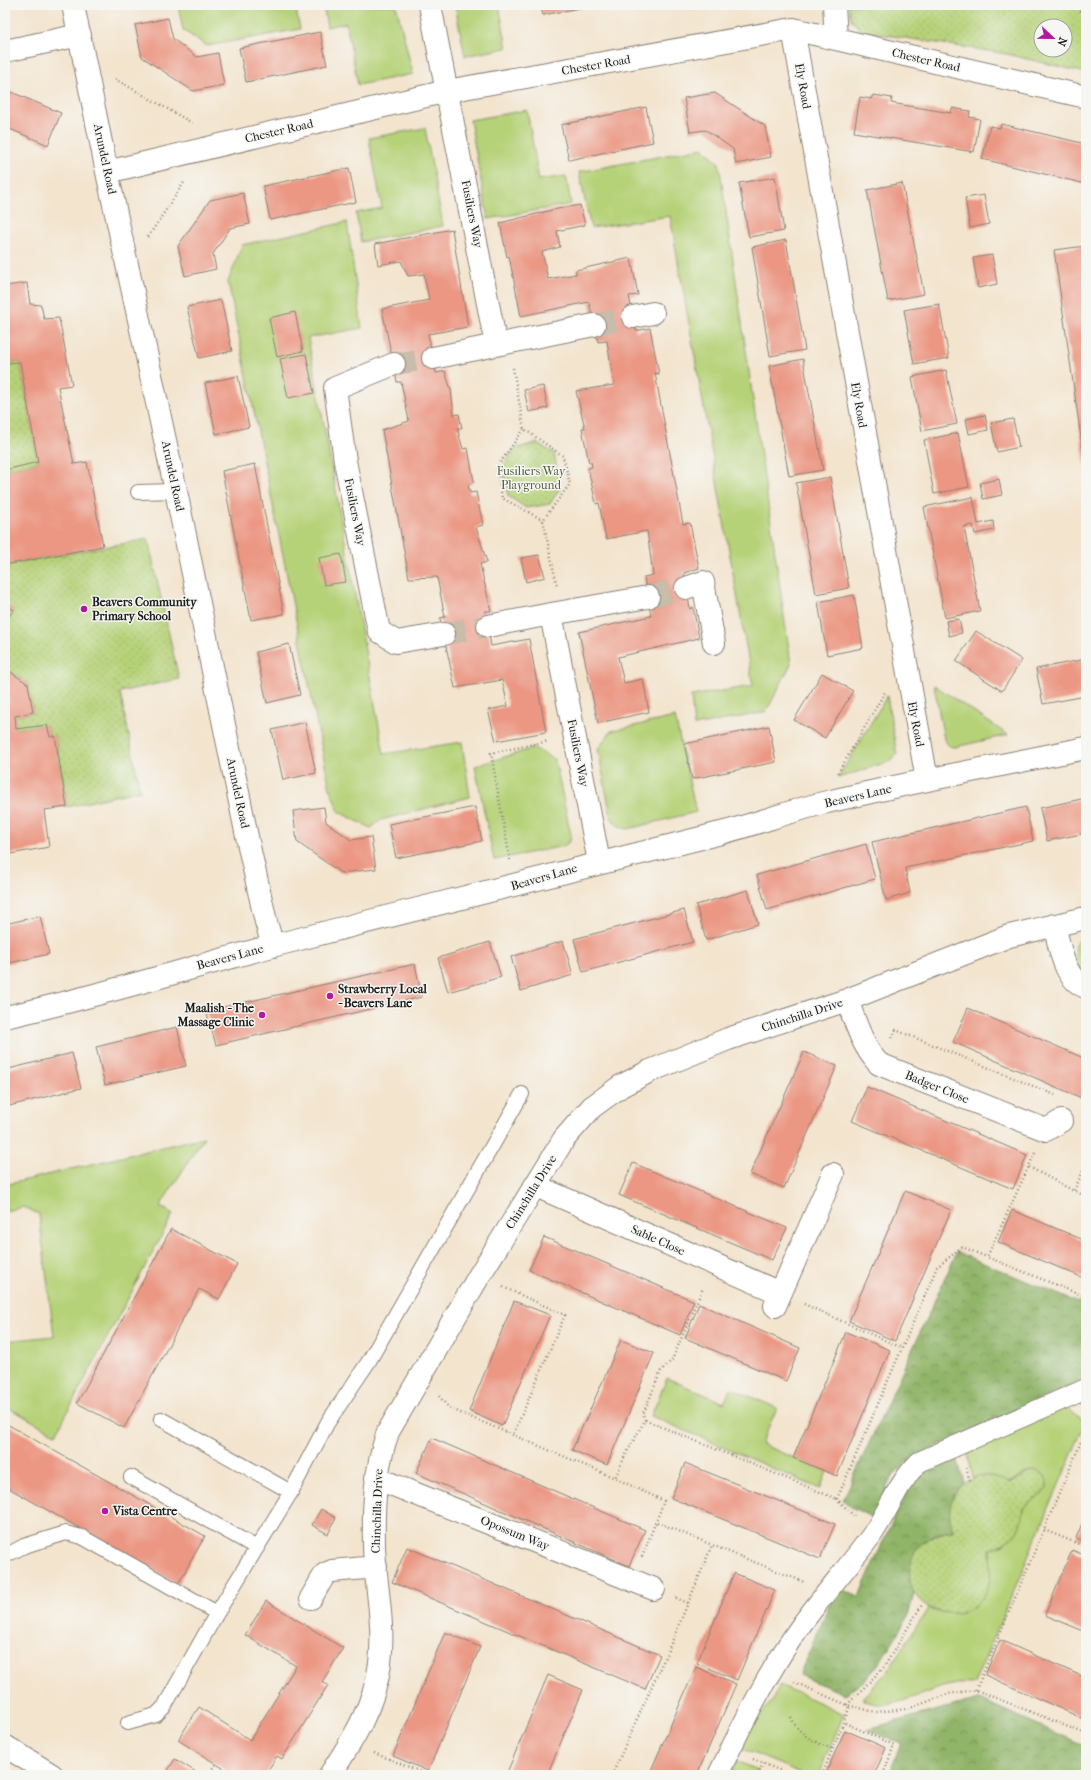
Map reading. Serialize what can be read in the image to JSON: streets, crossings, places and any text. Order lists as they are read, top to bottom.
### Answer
{
  "streets": {
    "street": [
      "Chester Road",
      "Ely Road",
      "Arundel Road",
      "Fusiliers Way",
      "Beavers Lane",
      "Chinchilla Drive",
      "Badger Close",
      "Sable Close",
      "Opossum Way"
    ]
  },
  "crossings": [
    ["Chester Road", "Ely Road"],
    ["Chester Road", "Arundel Road"],
    ["Chester Road", "Fusiliers Way"],
    ["Ely Road", "Beavers Lane"],
    ["Arundel Road", "Beavers Lane"],
    ["Fusiliers Way", "Beavers Lane"],
    ["Chinchilla Drive", "Sable Close"],
    ["Chinchilla Drive", "Opossum Way"]
  ],
  "parks": ["Fusiliers Way Playground"],
  "places": [
    "Beavers Community Primary School",
    "Strawberry Local - Beavers Lane",
    "Maalish - The Massage Clinic",
    "Vista Centre"
  ],
  "north": "right"
}
